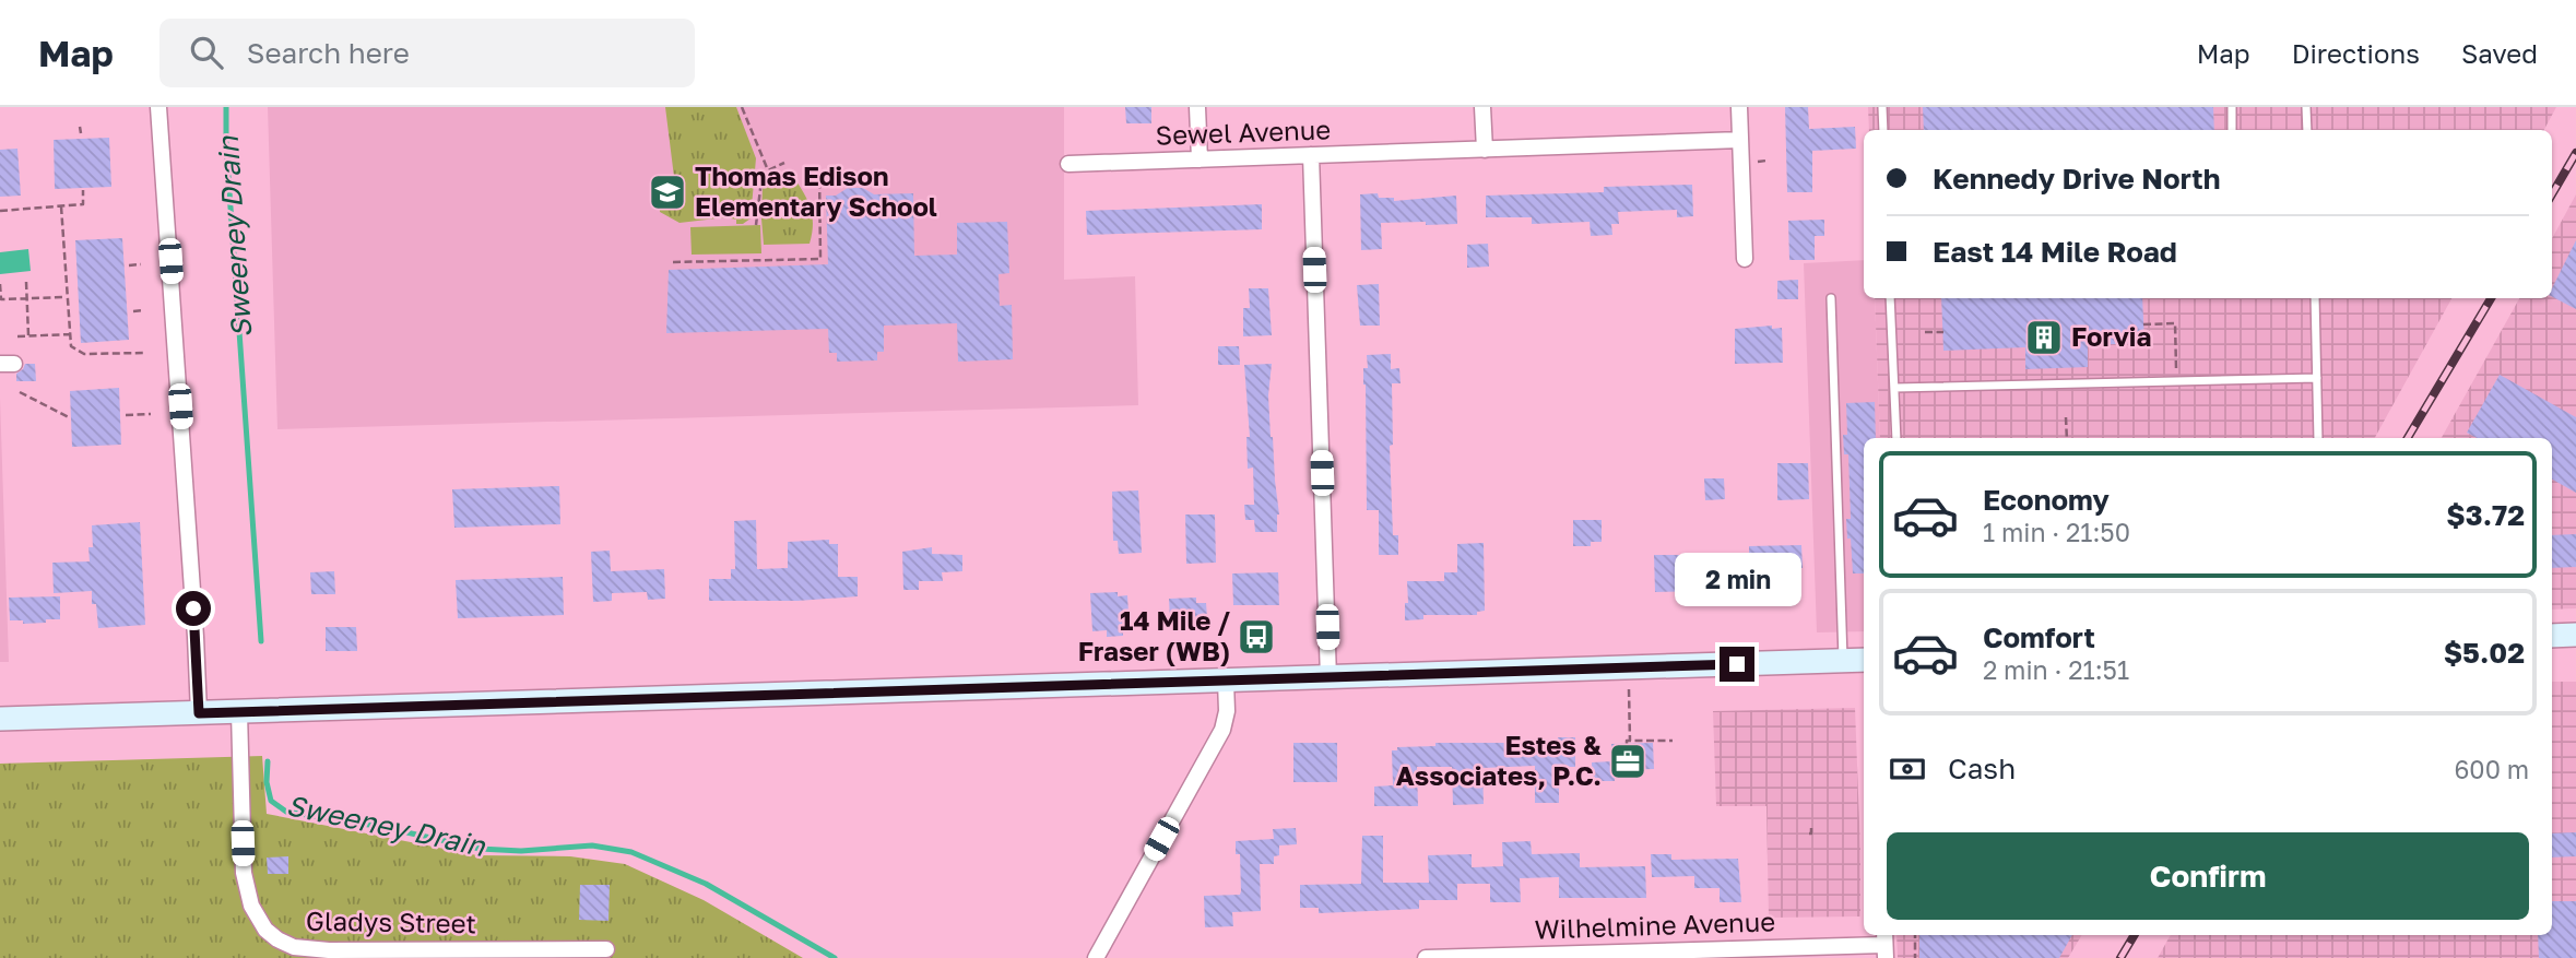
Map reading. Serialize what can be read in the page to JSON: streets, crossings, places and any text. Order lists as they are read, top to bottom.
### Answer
{
  "streets": {
    "street": ["Sewel Avenue", "Gladys Street", "Wilhelmine Avenue"]
  },
  "water": ["Sweeney Drain"],
  "places": {
    "school or university": ["Thomas Edison Elementary School"],
    "building": ["Forvia"],
    "bus stop": ["14 Mile / Fraser (WB)"],
    "office": ["Estes & Associates, P.C."]
  },
  "page": {
    "header": "Map",
    "search": "Search here",
    "nav": ["Map", "Directions", "Saved"],
    "banner": ["Kennedy Drive North", "East 14 Mile Road"],
    "list": [
      {
        "name": "Economy",
        "note": "1 min · 21:50",
        "value": "$3.72"
      },
      {
        "name": "Comfort",
        "note": "2 min · 21:51",
        "value": "$5.02"
      }
    ],
    "bubble": "2 min",
    "pay": ["Cash", "600 m"],
    "buttons": "Confirm"
  }
}
